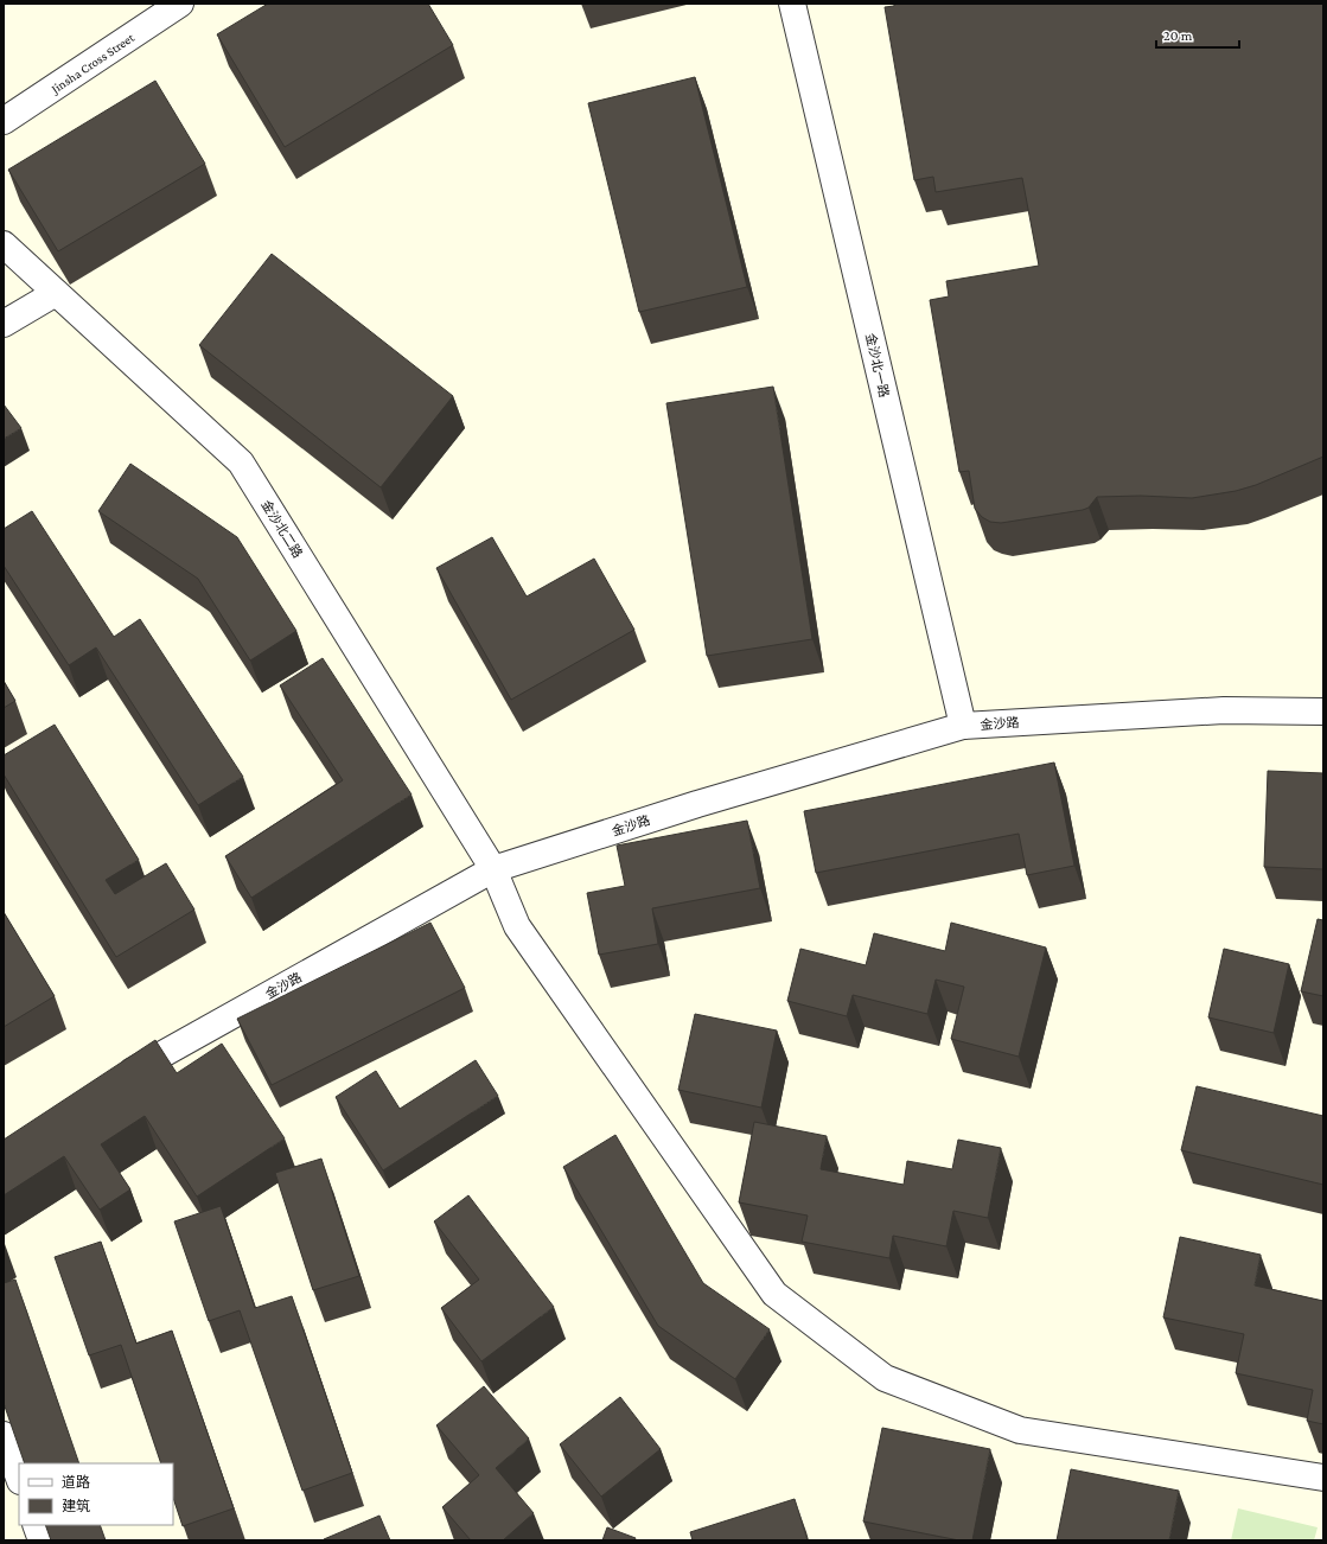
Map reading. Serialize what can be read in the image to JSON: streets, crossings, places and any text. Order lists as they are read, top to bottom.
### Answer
{
  "streets": {
    "street": [
      "Jinsha Cross Street",
      "金沙北一路",
      "金沙北二路",
      "金沙路"
    ]
  },
  "crossings": [
    ["金沙北一路", "金沙路"],
    ["金沙北二路", "金沙路"]
  ],
  "legend": ["道路", "建筑"],
  "scale_bar": "20 m"
}
